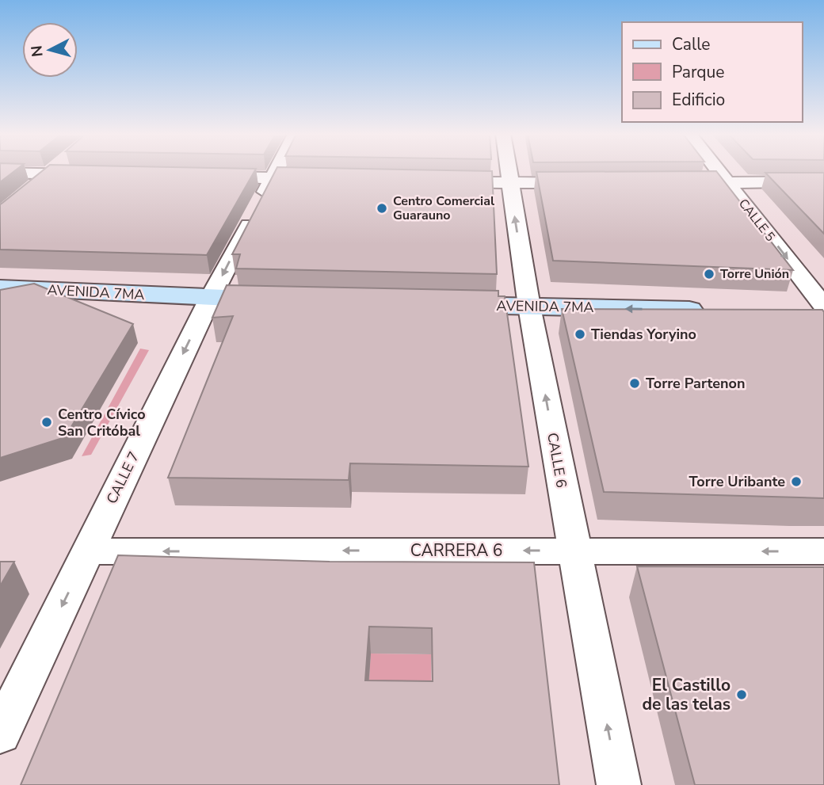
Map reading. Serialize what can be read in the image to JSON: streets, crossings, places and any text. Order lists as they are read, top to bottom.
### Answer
{
  "streets": {
    "street": [
      "CALLE 5",
      "AVENIDA 7MA",
      "CALLE 6",
      "CALLE 7",
      "CARRERA 6"
    ]
  },
  "crossings": [
    ["AVENIDA 7MA", "CALLE 6"],
    ["AVENIDA 7MA", "CALLE 7"],
    ["CALLE 6", "CARRERA 6"],
    ["CALLE 7", "CARRERA 6"]
  ],
  "one_way": [
    "CALLE 5",
    "CALLE 6",
    "CALLE 7",
    "CARRERA 6"
  ],
  "places": [
    "Centro Comercial Guarauno",
    "Torre Unión",
    "Tiendas Yoryino",
    "Torre Partenon",
    "Centro Cívico San Critóbal",
    "Torre Uribante",
    "El Castillo de las telas"
  ],
  "legend": ["Calle", "Parque", "Edificio"],
  "north": "left"
}
